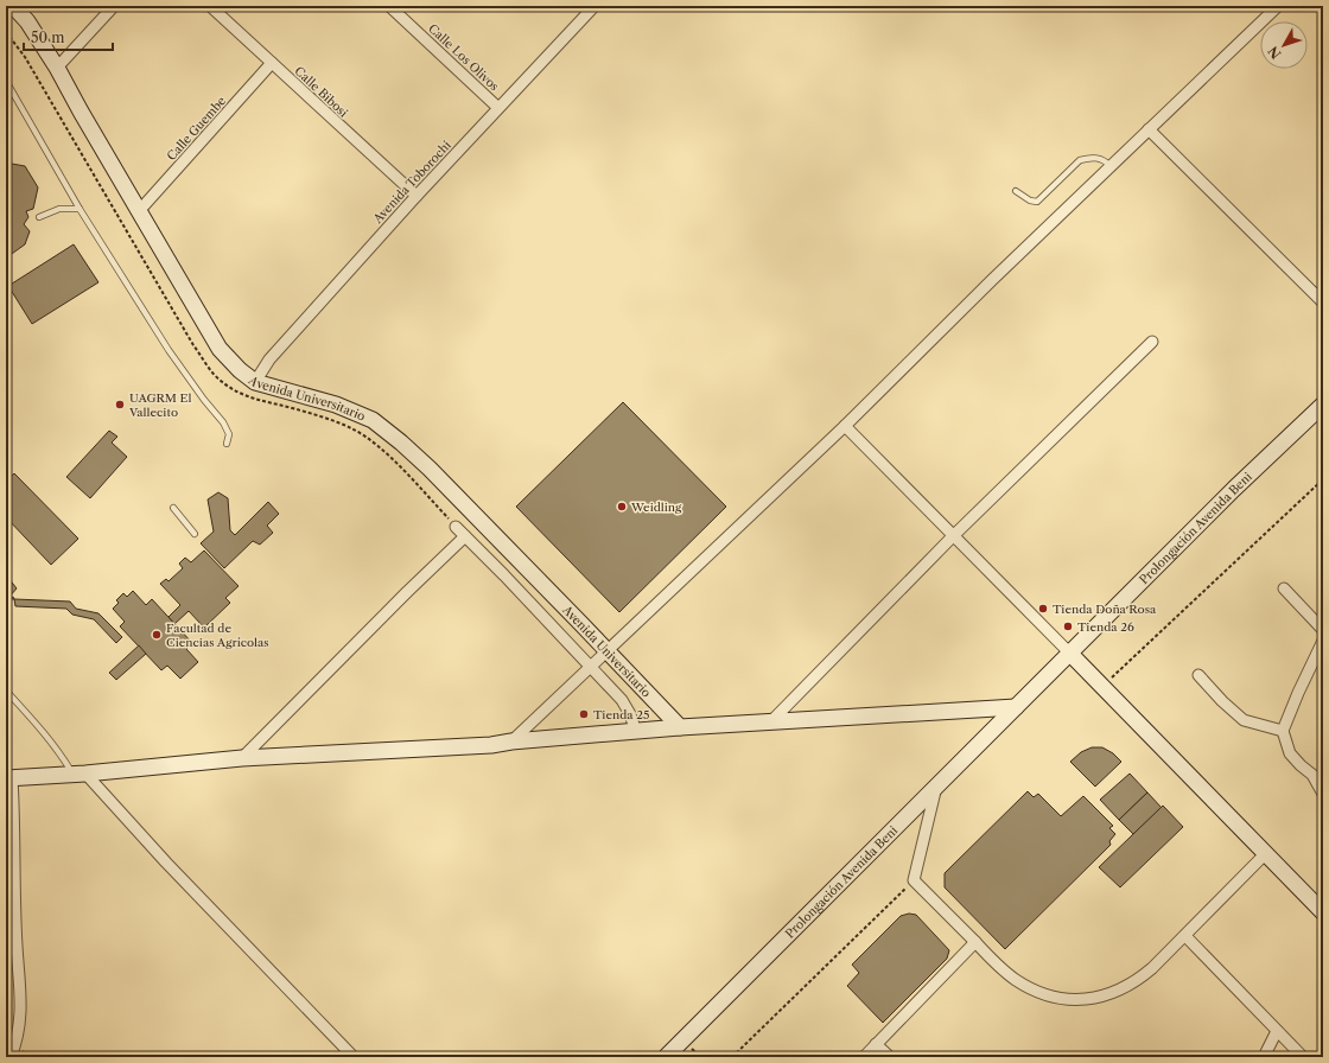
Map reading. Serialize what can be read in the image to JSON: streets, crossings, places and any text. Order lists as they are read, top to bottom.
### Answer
{
  "streets": {
    "street": [
      "Calle Los Olivos",
      "Calle Bibosi",
      "Calle Guembe",
      "Avenida Toborochi",
      "Avenida Universitario",
      "Prolongación Avenida Beni"
    ]
  },
  "crossings": [
    ["Calle Los Olivos", "Avenida Toborochi"],
    ["Calle Bibosi", "Calle Guembe"],
    ["Calle Bibosi", "Avenida Toborochi"],
    ["Calle Guembe", "Avenida Universitario"],
    ["Avenida Toborochi", "Avenida Universitario"]
  ],
  "places": [
    "UAGRM El Vallecito",
    "Weidling",
    "Tienda Doña Rosa",
    "Tienda 26",
    "Facultad de Ciencias Agrícolas",
    "Tienda 25"
  ],
  "scale_bar": "50 m",
  "north": "bottom left"
}
